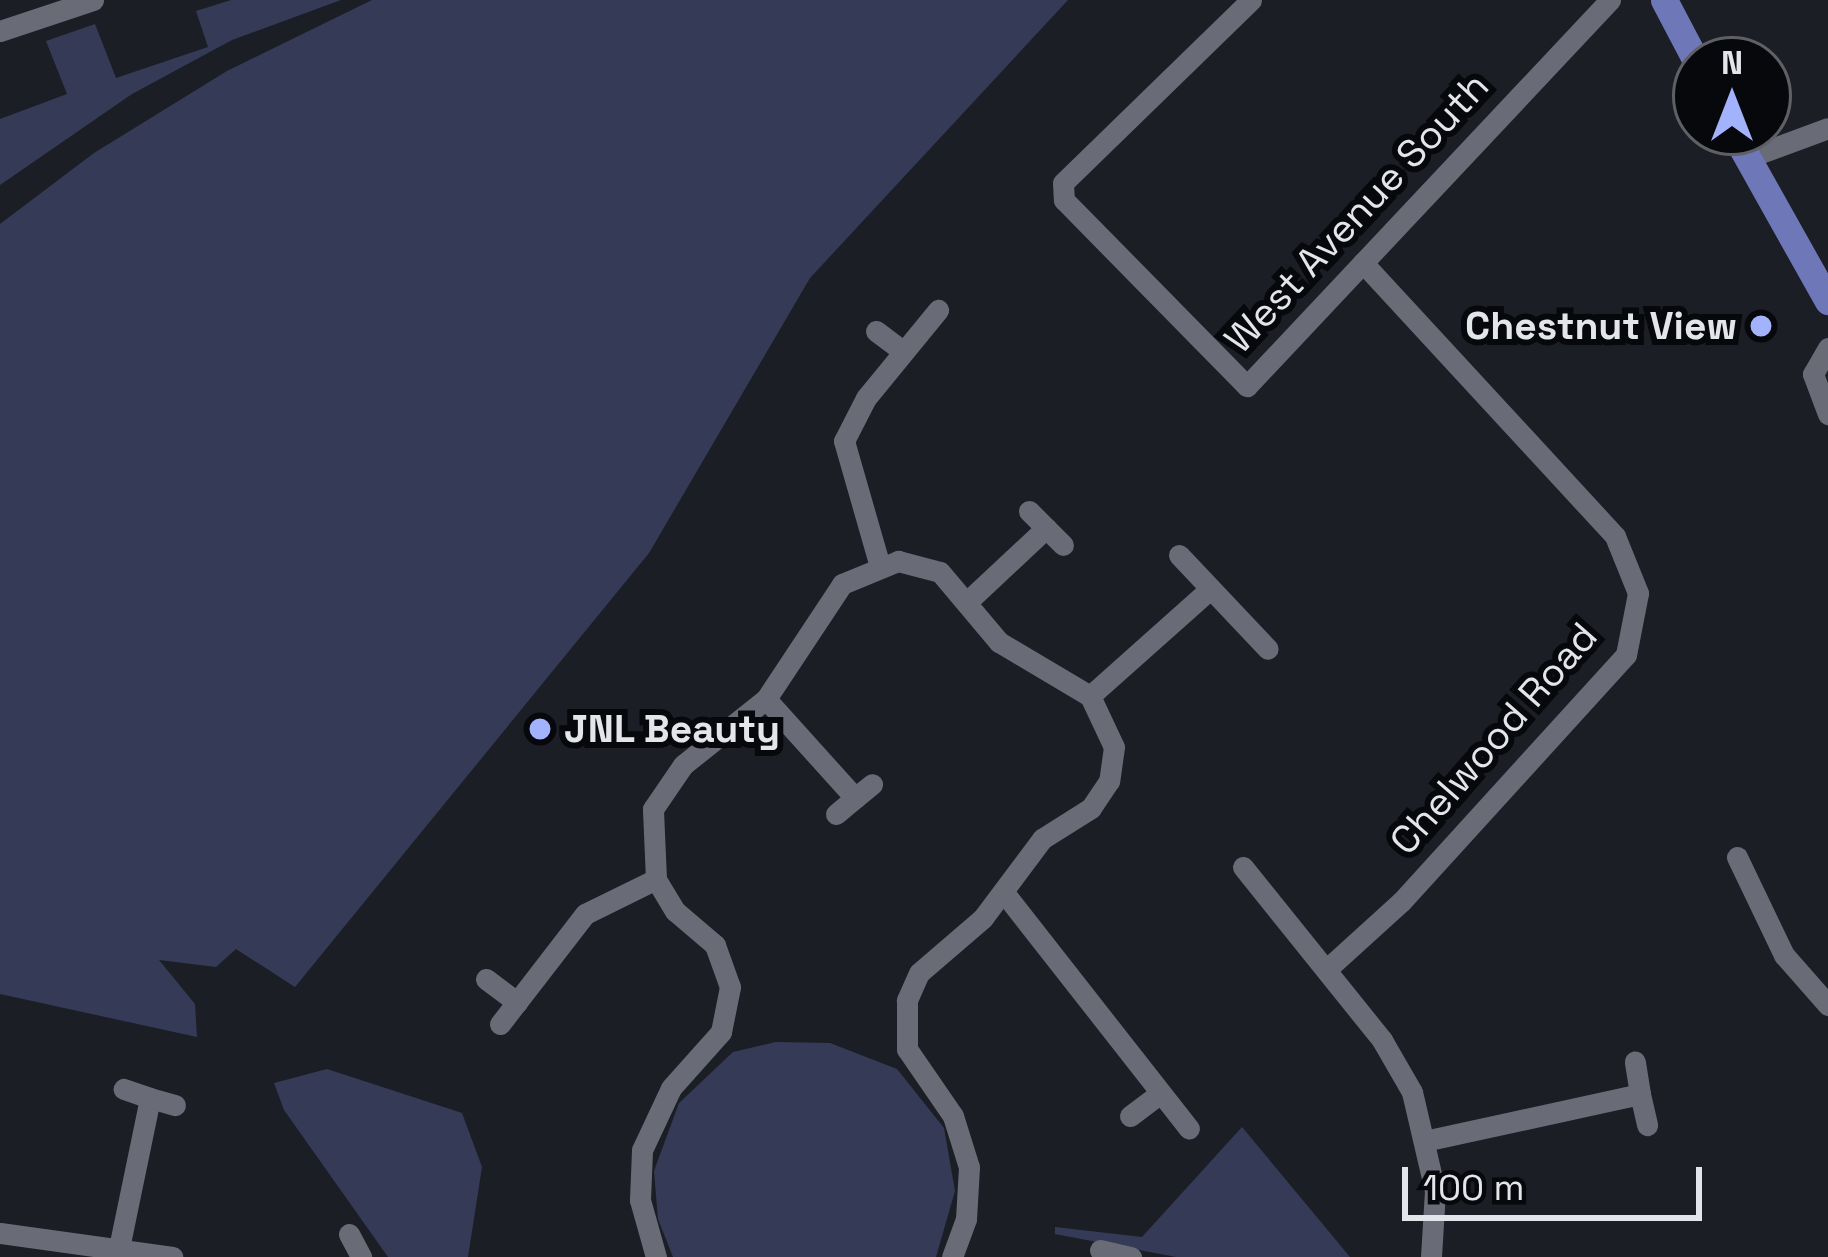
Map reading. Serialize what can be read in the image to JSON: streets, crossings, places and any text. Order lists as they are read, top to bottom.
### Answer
{
  "streets": {
    "street": ["West Avenue South", "Chelwood Road"]
  },
  "crossings": [
    ["West Avenue South", "Chelwood Road"]
  ],
  "places": ["Chestnut View", "JNL Beauty"],
  "scale_bar": "100 m",
  "north": "top"
}
